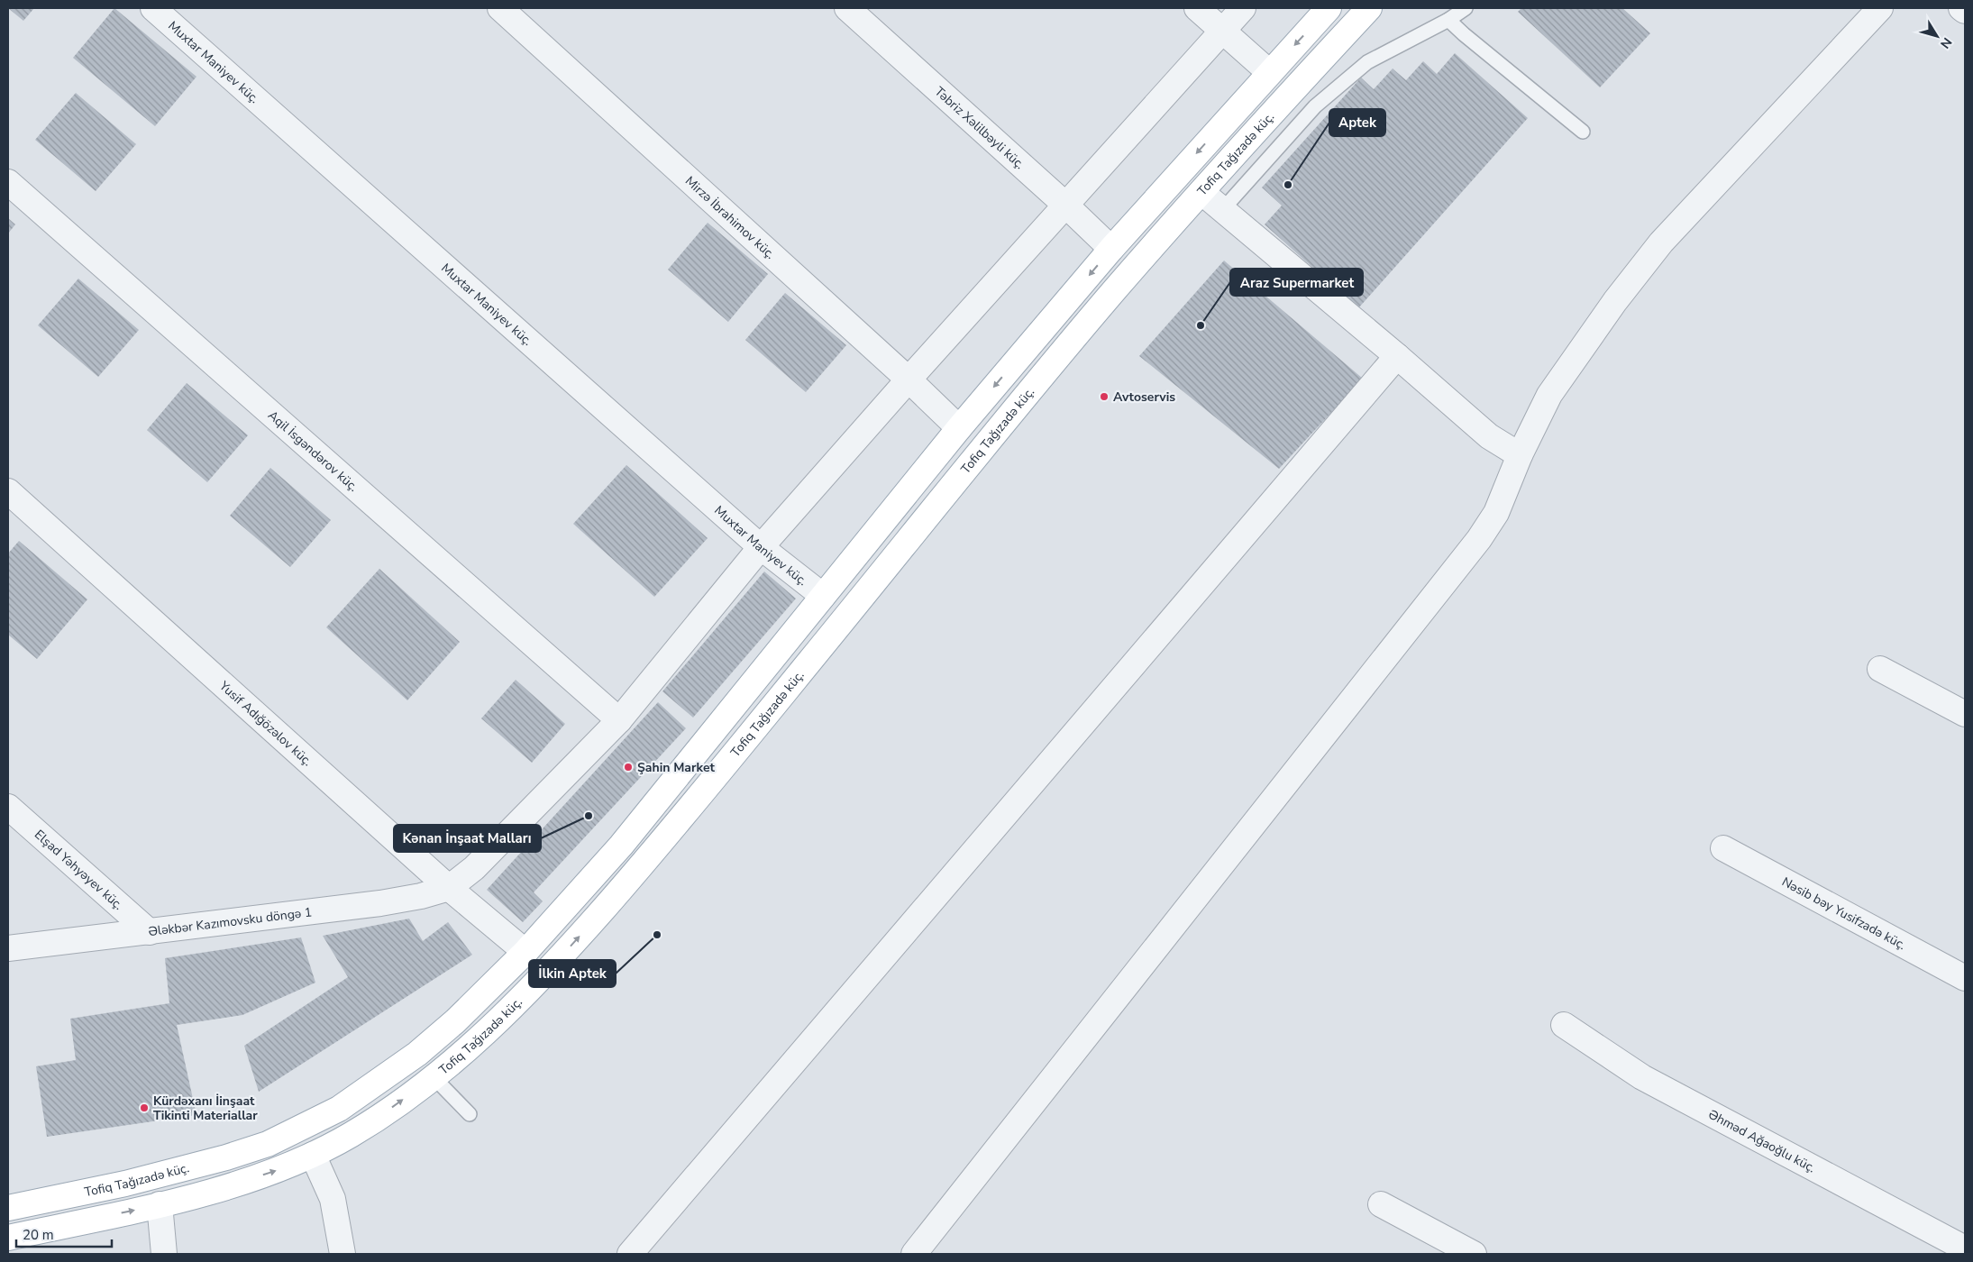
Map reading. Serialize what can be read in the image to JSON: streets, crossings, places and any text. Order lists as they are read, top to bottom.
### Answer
{
  "streets": {
    "main road": ["Tofiq Tağızadə küç."],
    "street": [
      "Muxtar Maniyev küç.",
      "Təbriz Xəlilbəyli küç.",
      "Mirzə İbrahimov küç.",
      "Aqil İsgəndərov küç.",
      "Yusif Adığözəlov küç.",
      "Elşad Yəhyəyev küç.",
      "Nəsib bəy Yusifzadə küç.",
      "Ələkbər Kazımovsku döngə 1",
      "Əhməd Ağaoğlu küç."
    ]
  },
  "crossings": [
    ["Muxtar Maniyev küç.", "Tofiq Tağızadə küç."],
    ["Təbriz Xəlilbəyli küç.", "Tofiq Tağızadə küç."],
    ["Tofiq Tağızadə küç.", "Mirzə İbrahimov küç."],
    ["Tofiq Tağızadə küç.", "Yusif Adığözəlov küç."],
    ["Yusif Adığözəlov küç.", "Ələkbər Kazımovsku döngə 1"],
    ["Elşad Yəhyəyev küç.", "Ələkbər Kazımovsku döngə 1"]
  ],
  "places": [
    "Aptek",
    "Araz Supermarket",
    "Avtoservis",
    "Şahin Market",
    "Kənan İnşaat Malları",
    "İlkin Aptek",
    "Kürdəxanı İinşaat Tikinti Materiallar"
  ],
  "scale_bar": "20 m",
  "north": "bottom right"
}
